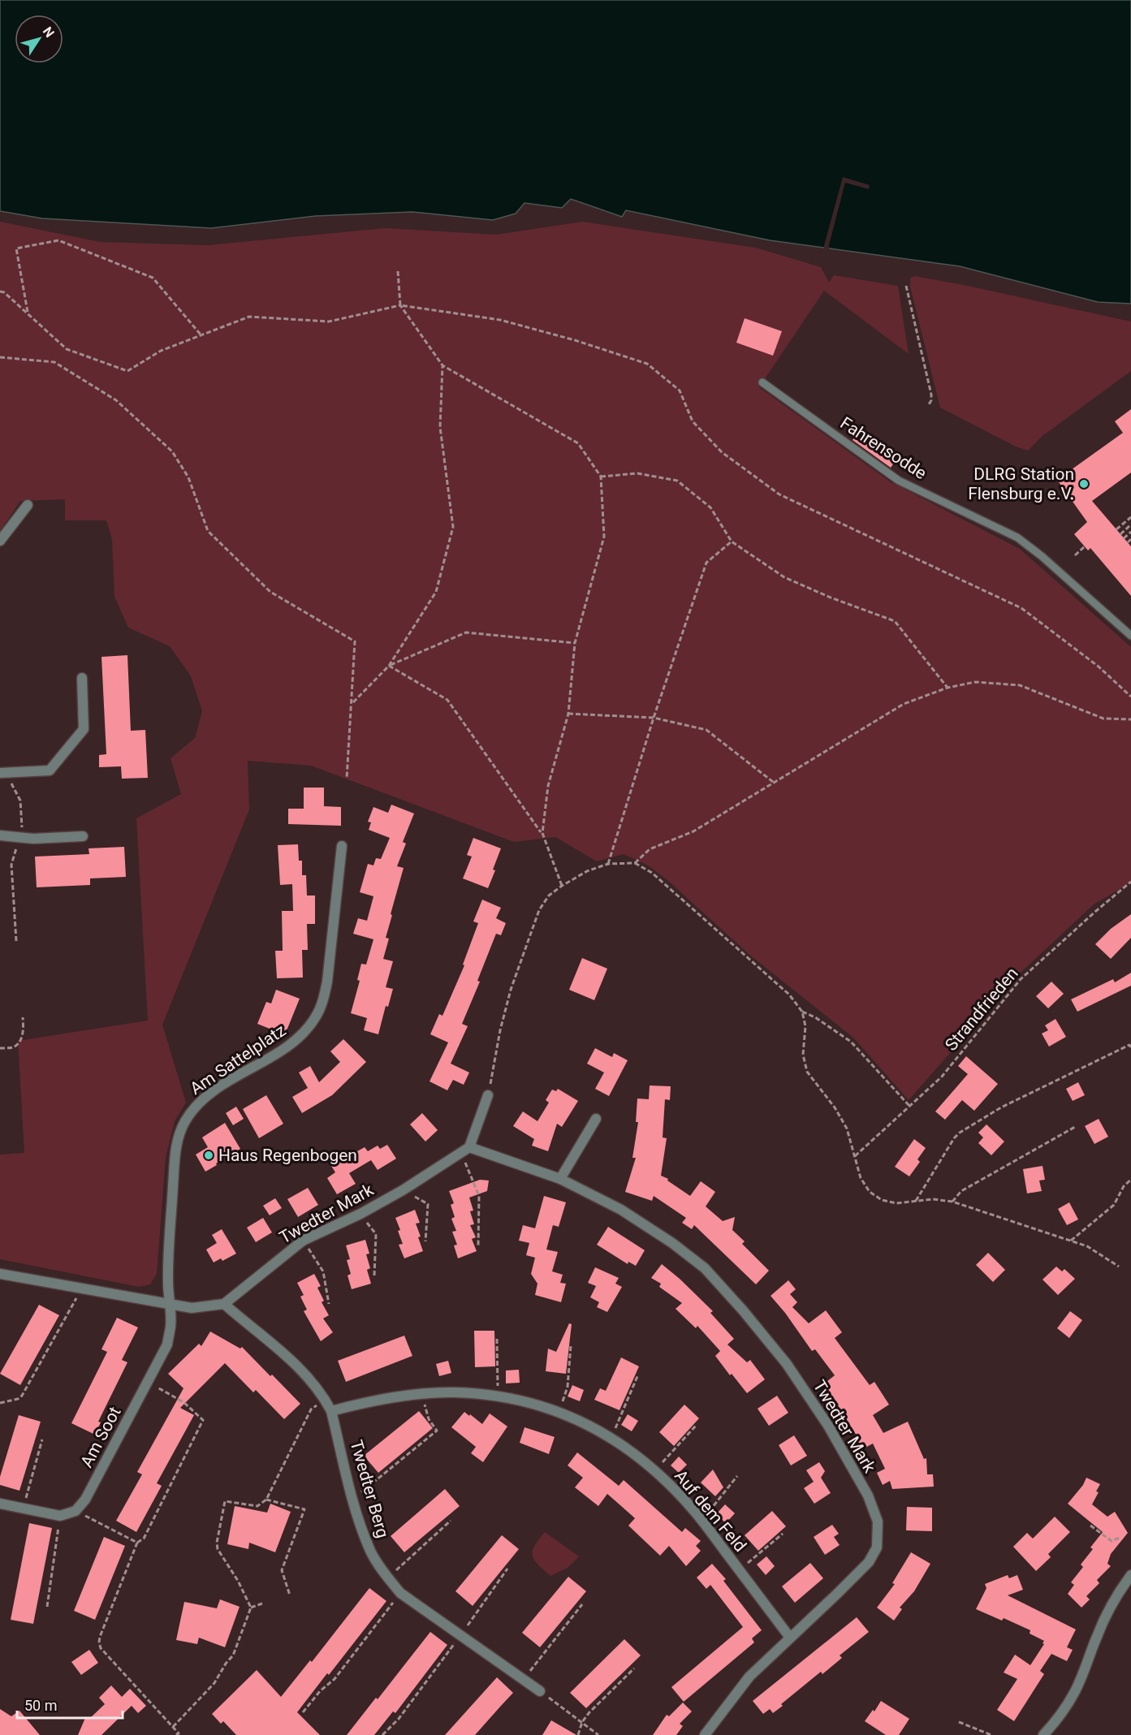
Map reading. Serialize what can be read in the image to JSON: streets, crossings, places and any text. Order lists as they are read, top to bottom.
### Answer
{
  "streets": {
    "street": [
      "Am Sattelplatz",
      "Twedter Mark",
      "Am Soot",
      "Twedter Berg",
      "Auf dem Feld"
    ],
    "lane": ["Fahrensodde"],
    "path": ["Strandfrieden"]
  },
  "crossings": [
    ["Am Sattelplatz", "Am Soot"],
    ["Twedter Mark", "Twedter Berg"],
    ["Twedter Mark", "Auf dem Feld"],
    ["Twedter Berg", "Auf dem Feld"]
  ],
  "places": ["DLRG Station Flensburg e.V.", "Haus Regenbogen"],
  "scale_bar": "50 m",
  "north": "top right"
}
